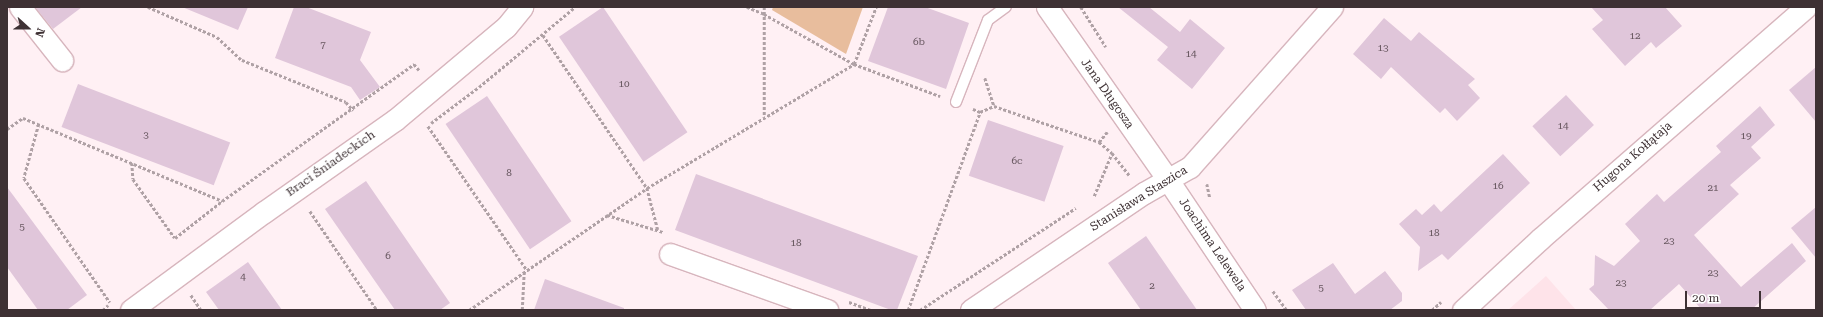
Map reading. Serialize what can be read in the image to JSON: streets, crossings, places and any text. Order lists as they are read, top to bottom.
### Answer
{
  "streets": {
    "street": [
      "Jana Długosza",
      "Hugona Kołłątaja",
      "Braci Śniadeckich",
      "Stanisława Staszica",
      "Joachima Lelewela"
    ]
  },
  "crossings": [
    ["Jana Długosza", "Stanisława Staszica"],
    ["Jana Długosza", "Joachima Lelewela"],
    ["Stanisława Staszica", "Joachima Lelewela"]
  ],
  "house_numbers": [
    "12",
    "6b",
    "7",
    "13",
    "14",
    "10",
    "14",
    "3",
    "19",
    "6c",
    "8",
    "16",
    "21",
    "5",
    "18",
    "23",
    "18",
    "6",
    "23",
    "4",
    "23",
    "2",
    "5"
  ],
  "scale_bar": "20 m",
  "north": "right"
}
